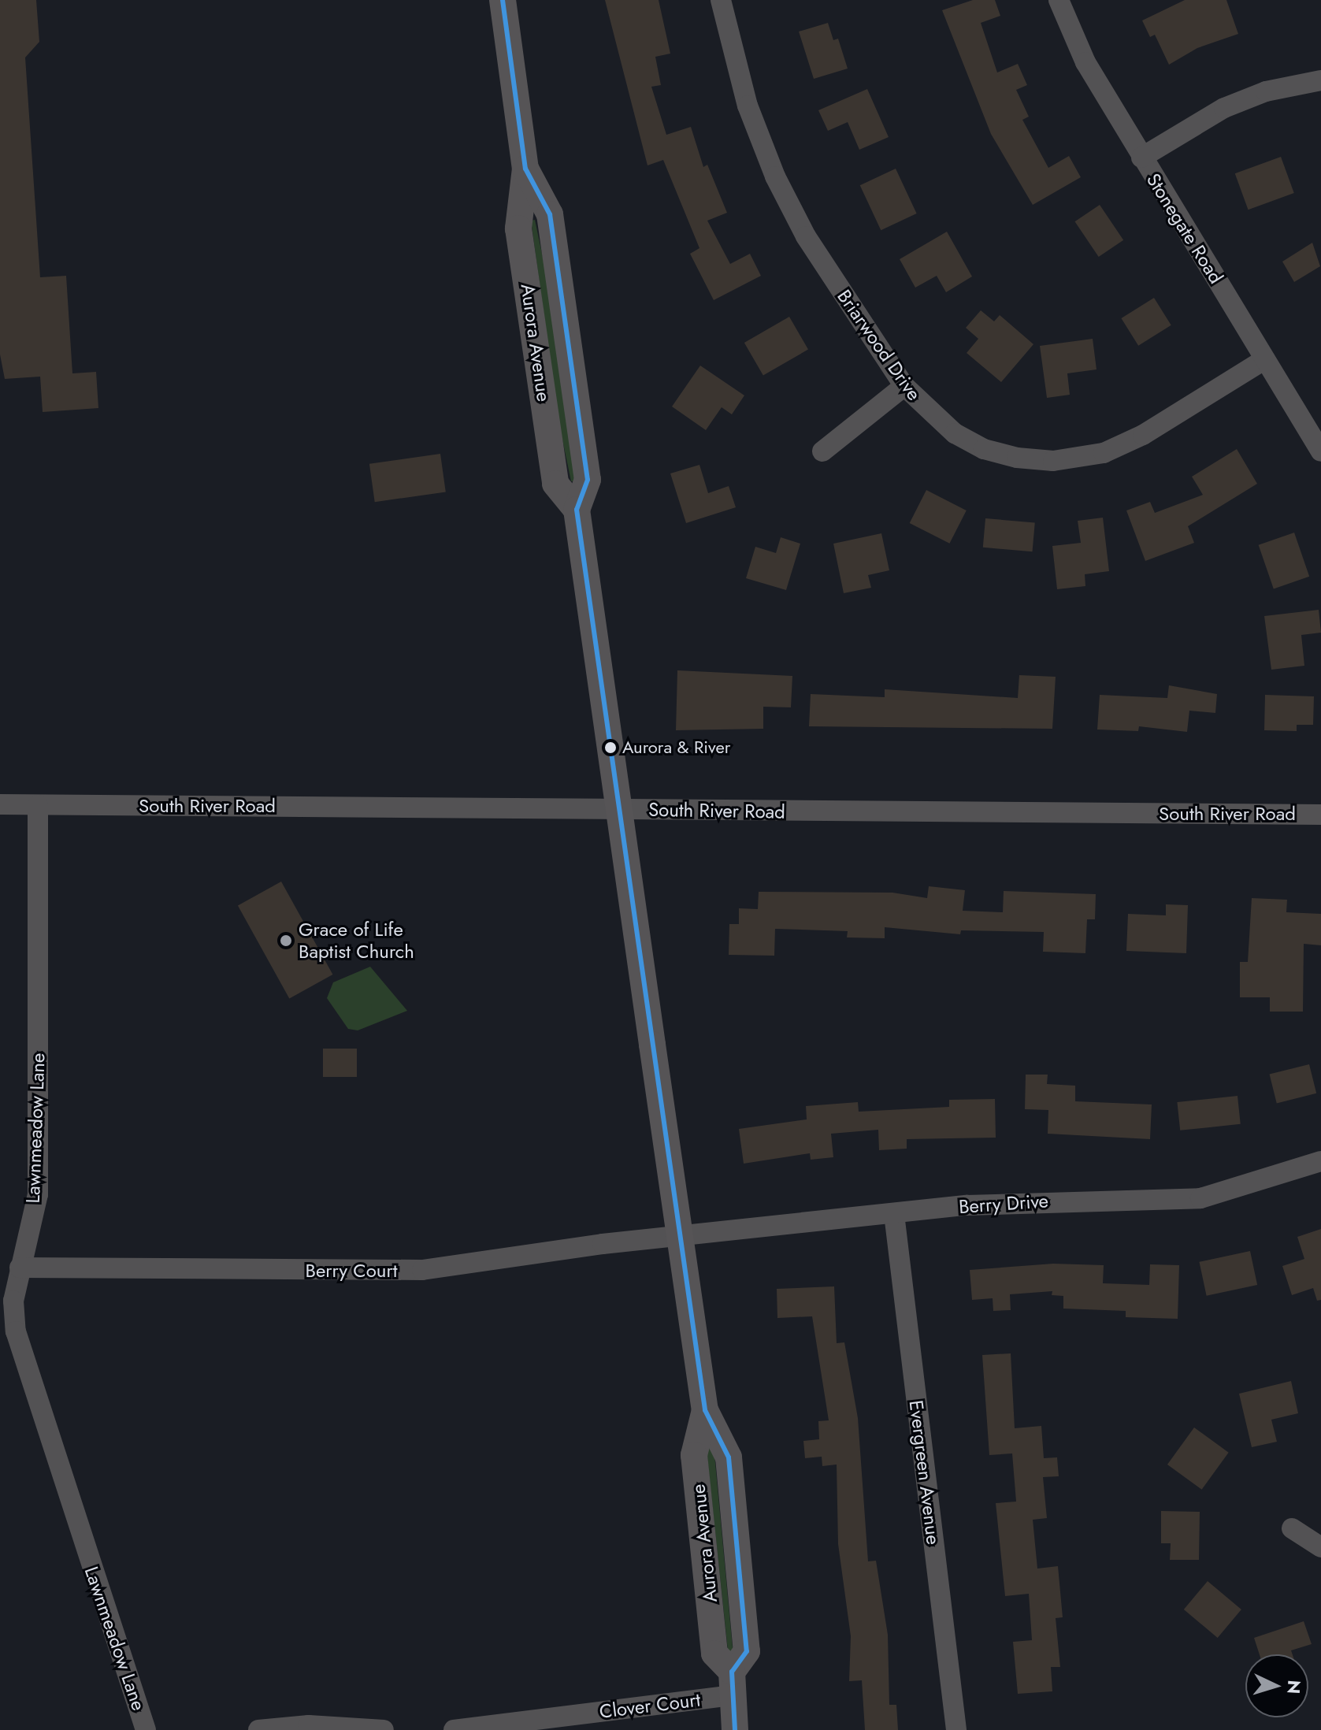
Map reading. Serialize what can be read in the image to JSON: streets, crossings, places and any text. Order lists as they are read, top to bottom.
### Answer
{
  "streets": {
    "main road": ["Aurora Avenue"],
    "street": [
      "Stonegate Road",
      "Briarwood Drive",
      "South River Road",
      "Lawnmeadow Lane",
      "Berry Drive",
      "Berry Court",
      "Evergreen Avenue",
      "Clover Court"
    ]
  },
  "crossings": [
    ["Stonegate Road", "Briarwood Drive"],
    ["Aurora Avenue", "South River Road"],
    ["Aurora Avenue", "Berry Drive"],
    ["Aurora Avenue", "Berry Court"],
    ["Aurora Avenue", "Clover Court"],
    ["South River Road", "Lawnmeadow Lane"],
    ["Lawnmeadow Lane", "Berry Court"],
    ["Berry Drive", "Berry Court"],
    ["Berry Drive", "Evergreen Avenue"]
  ],
  "places": ["Aurora & River", "Grace of Life Baptist Church"],
  "north": "right"
}
